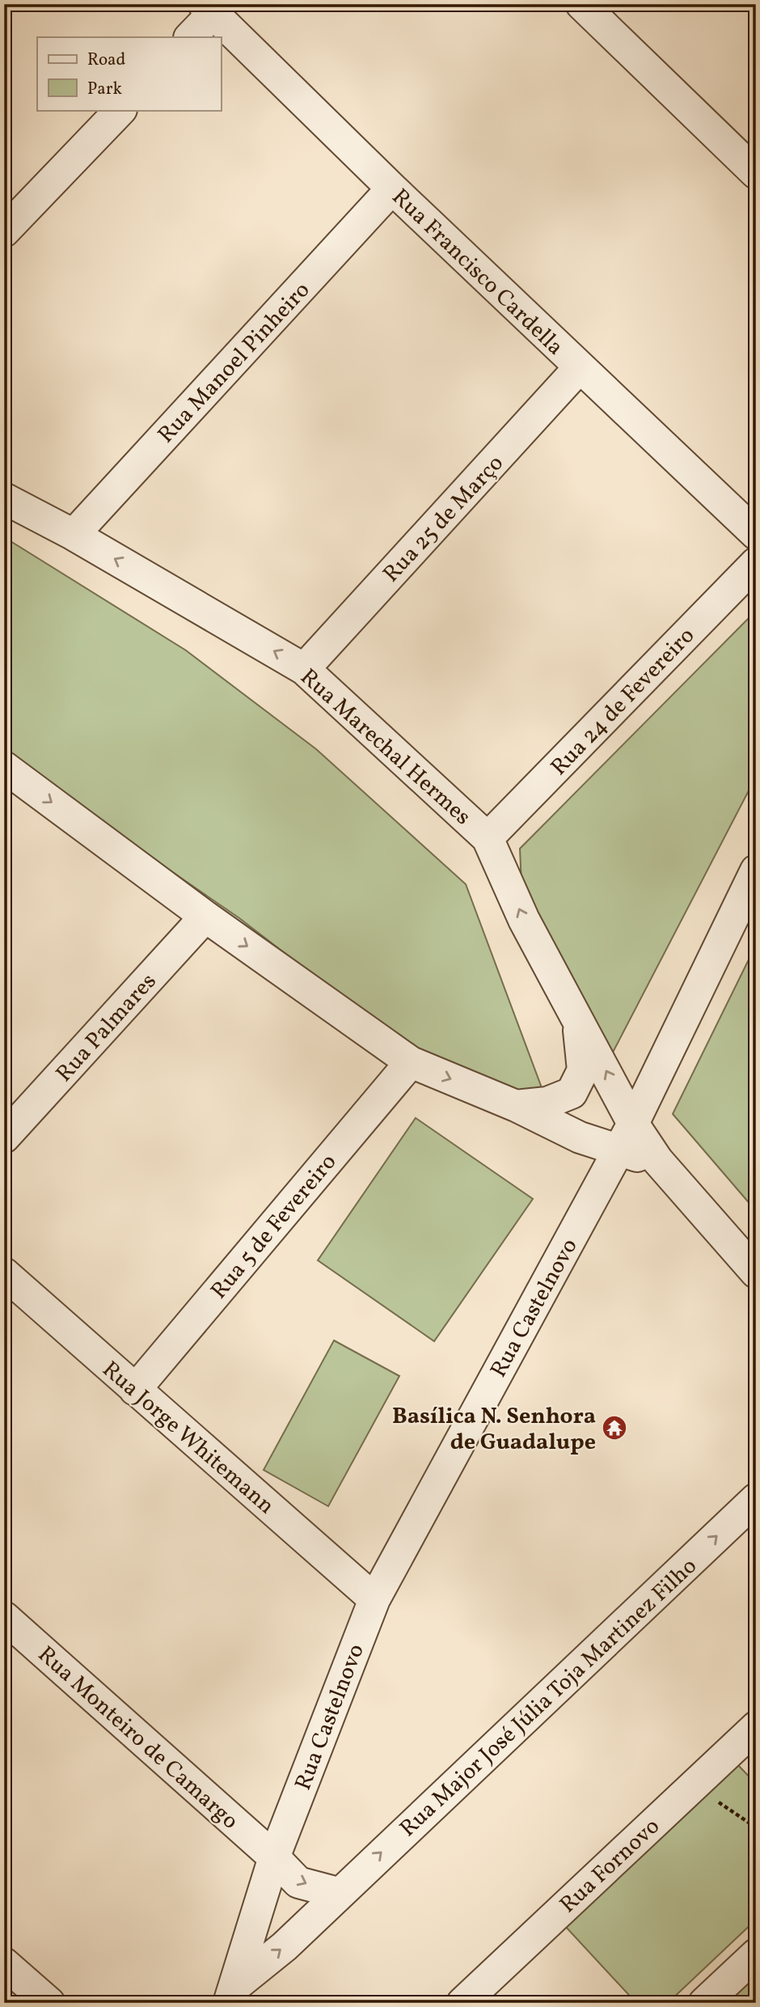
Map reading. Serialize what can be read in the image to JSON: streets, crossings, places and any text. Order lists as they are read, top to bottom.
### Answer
{
  "streets": {
    "street": [
      "Rua Francisco Cardella",
      "Rua Manoel Pinheiro",
      "Rua 25 de Março",
      "Rua 24 de Fevereiro",
      "Rua Marechal Hermes",
      "Rua Palmares",
      "Rua 5 de Fevereiro",
      "Rua Castelnovo",
      "Rua Jorge Whitemann",
      "Rua Major José Júlia Toja Martinez Filho",
      "Rua Monteiro de Camargo",
      "Rua Fornovo"
    ]
  },
  "crossings": [
    ["Rua Francisco Cardella", "Rua Manoel Pinheiro"],
    ["Rua Francisco Cardella", "Rua 25 de Março"],
    ["Rua Manoel Pinheiro", "Rua Marechal Hermes"],
    ["Rua 25 de Março", "Rua Marechal Hermes"],
    ["Rua 24 de Fevereiro", "Rua Marechal Hermes"],
    ["Rua Marechal Hermes", "Rua Castelnovo"],
    ["Rua 5 de Fevereiro", "Rua Jorge Whitemann"],
    ["Rua Castelnovo", "Rua Jorge Whitemann"],
    ["Rua Castelnovo", "Rua Major José Júlia Toja Martinez Filho"],
    ["Rua Castelnovo", "Rua Monteiro de Camargo"]
  ],
  "one_way": ["Rua Major José Júlia Toja Martinez Filho"],
  "places": {
    "temple": ["Basílica N. Senhora de Guadalupe"]
  },
  "legend": ["Road", "Park"]
}
